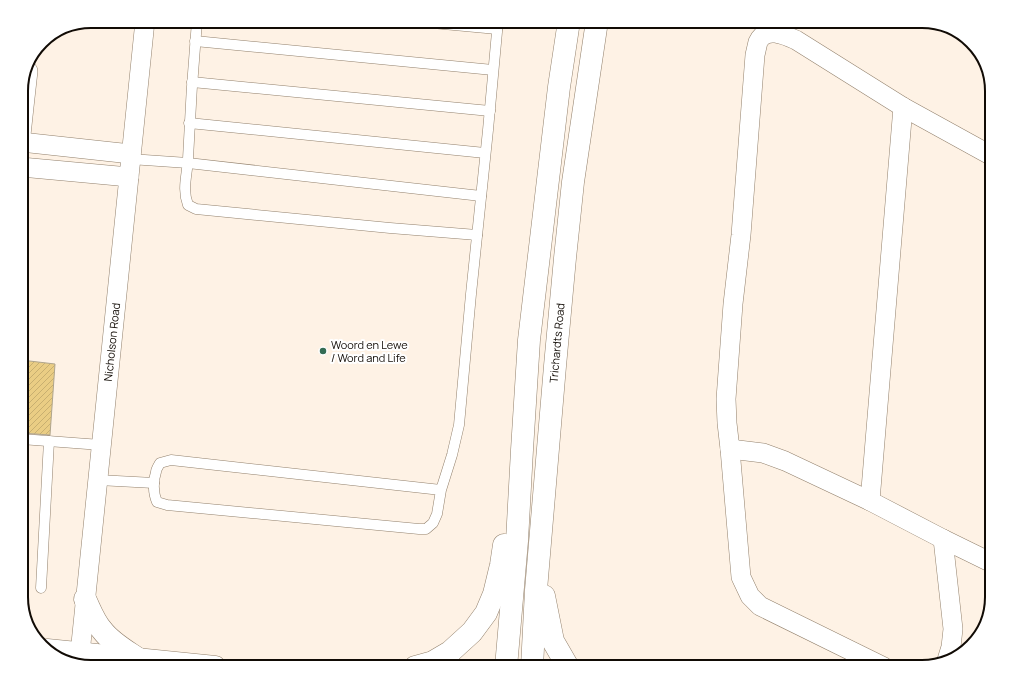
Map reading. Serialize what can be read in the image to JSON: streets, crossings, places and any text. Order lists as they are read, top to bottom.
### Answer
{
  "streets": {
    "main road": ["Trichardts Road"],
    "street": ["Nicholson Road"]
  },
  "places": ["Woord en Lewe / Word and Life"]
}
